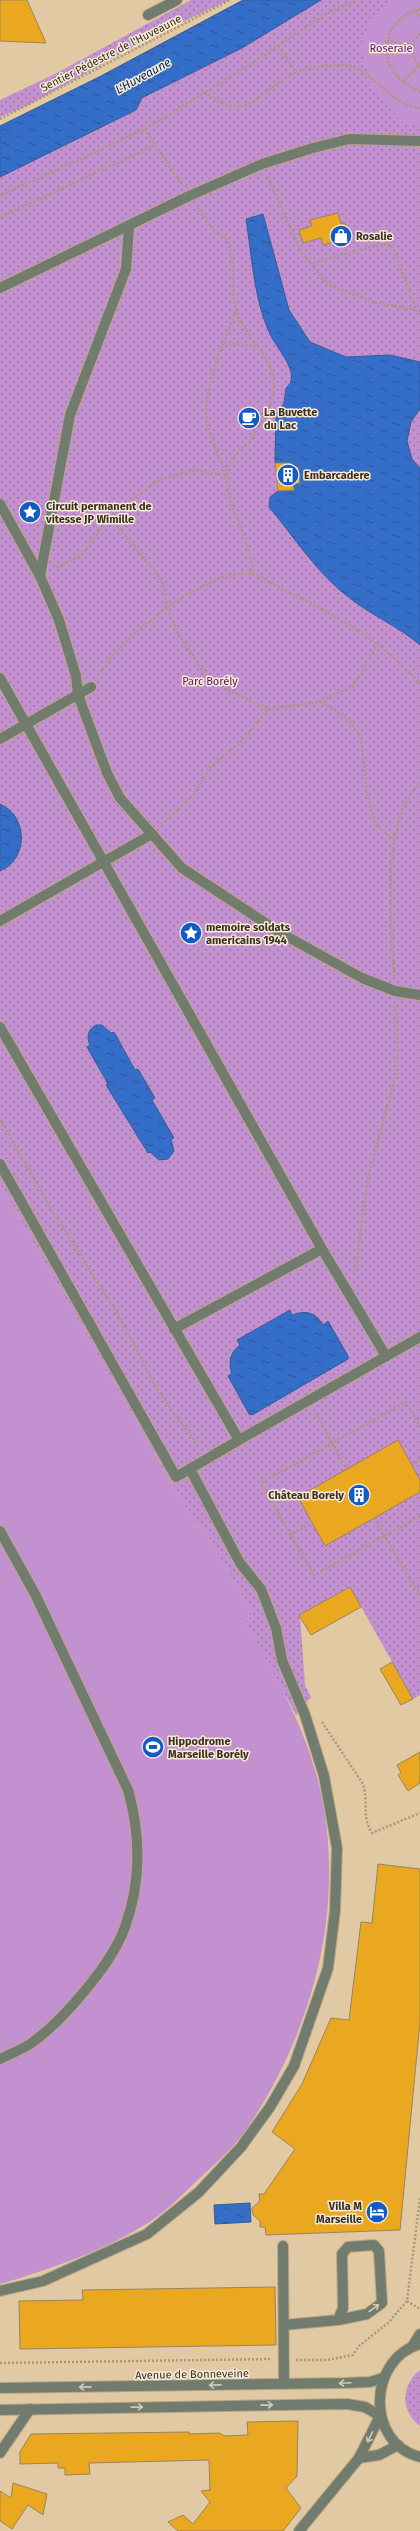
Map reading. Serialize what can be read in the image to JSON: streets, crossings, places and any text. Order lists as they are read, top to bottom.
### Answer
{
  "streets": {
    "street": ["Avenue de Bonneveine"],
    "path": ["Sentier Pédestre de l'Huveaune"]
  },
  "water": ["L'Huveaune"],
  "parks": ["Roseraie", "Parc Borély"],
  "places": {
    "shop": ["Rosalie"],
    "cafe": ["La Buvette du Lac"],
    "building": ["Embarcadere", "Château Borely"],
    "place": ["Circuit permanent de vitesse JP Wimille", "memoire soldats americains 1944"],
    "sports": ["Hippodrome Marseille Borély"],
    "hotel": ["Villa M Marseille"]
  }
}
